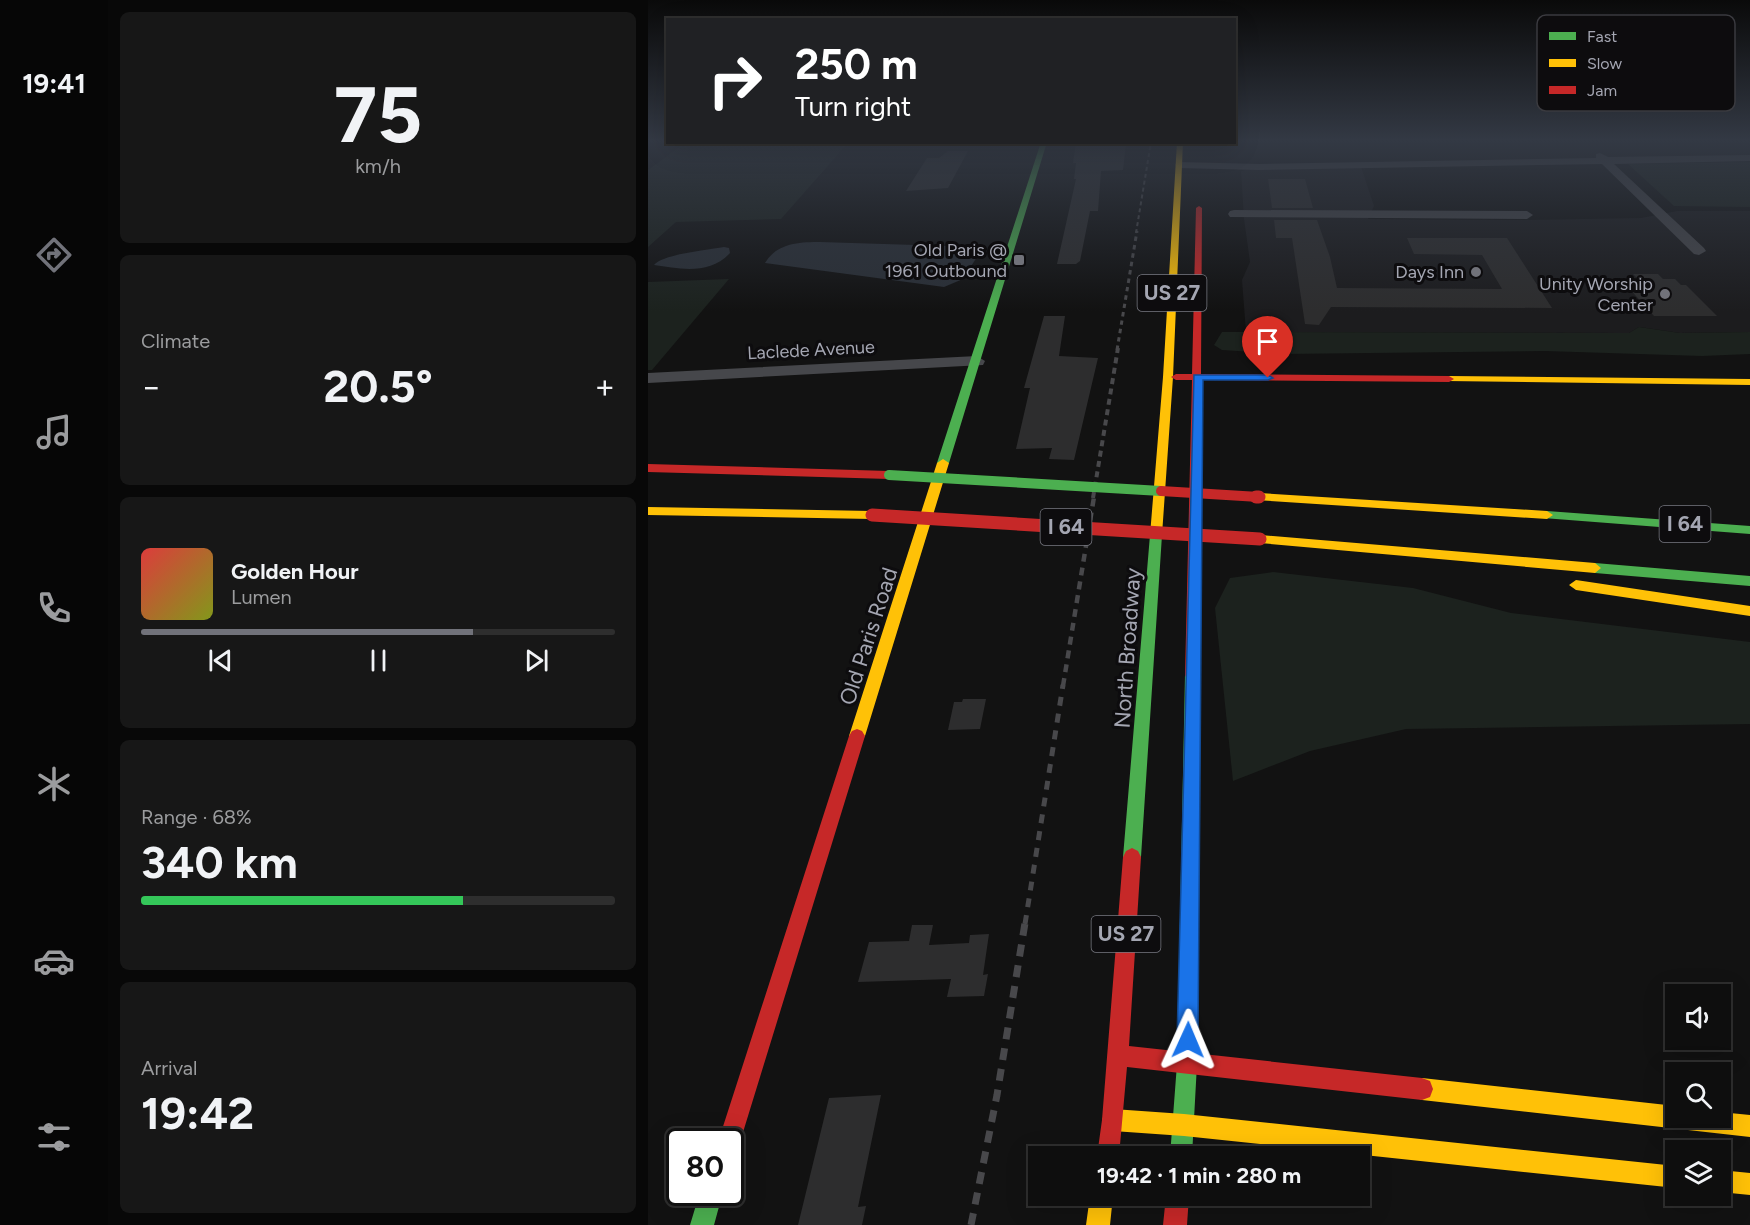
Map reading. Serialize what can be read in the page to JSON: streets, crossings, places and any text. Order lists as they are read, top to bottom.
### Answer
{
  "streets": {
    "main road": [
      "US 27",
      "I 64",
      "Old Paris Road",
      "North Broadway"
    ],
    "street": ["Laclede Avenue"]
  },
  "crossings": [
    ["Laclede Avenue", "Old Paris Road"]
  ],
  "places": {
    "transit": ["Old Paris @ 1961 Outbound"],
    "other": ["Days Inn", "Unity Worship Center"]
  },
  "legend": ["Fast", "Slow", "Jam"],
  "page": {
    "tabs": "19:41",
    "tile": [
      ["75", "km/h"],
      "Climate",
      ["Range · 68%", "340 km"],
      ["Arrival", "19:42"]
    ],
    "turn": ["250 m", "Turn right"],
    "heat": ["−", "20.5°", "+"],
    "song": ["Golden Hour", "Lumen"],
    "limit": "80",
    "trip": "19:42 · 1 min · 280 m"
  }
}
